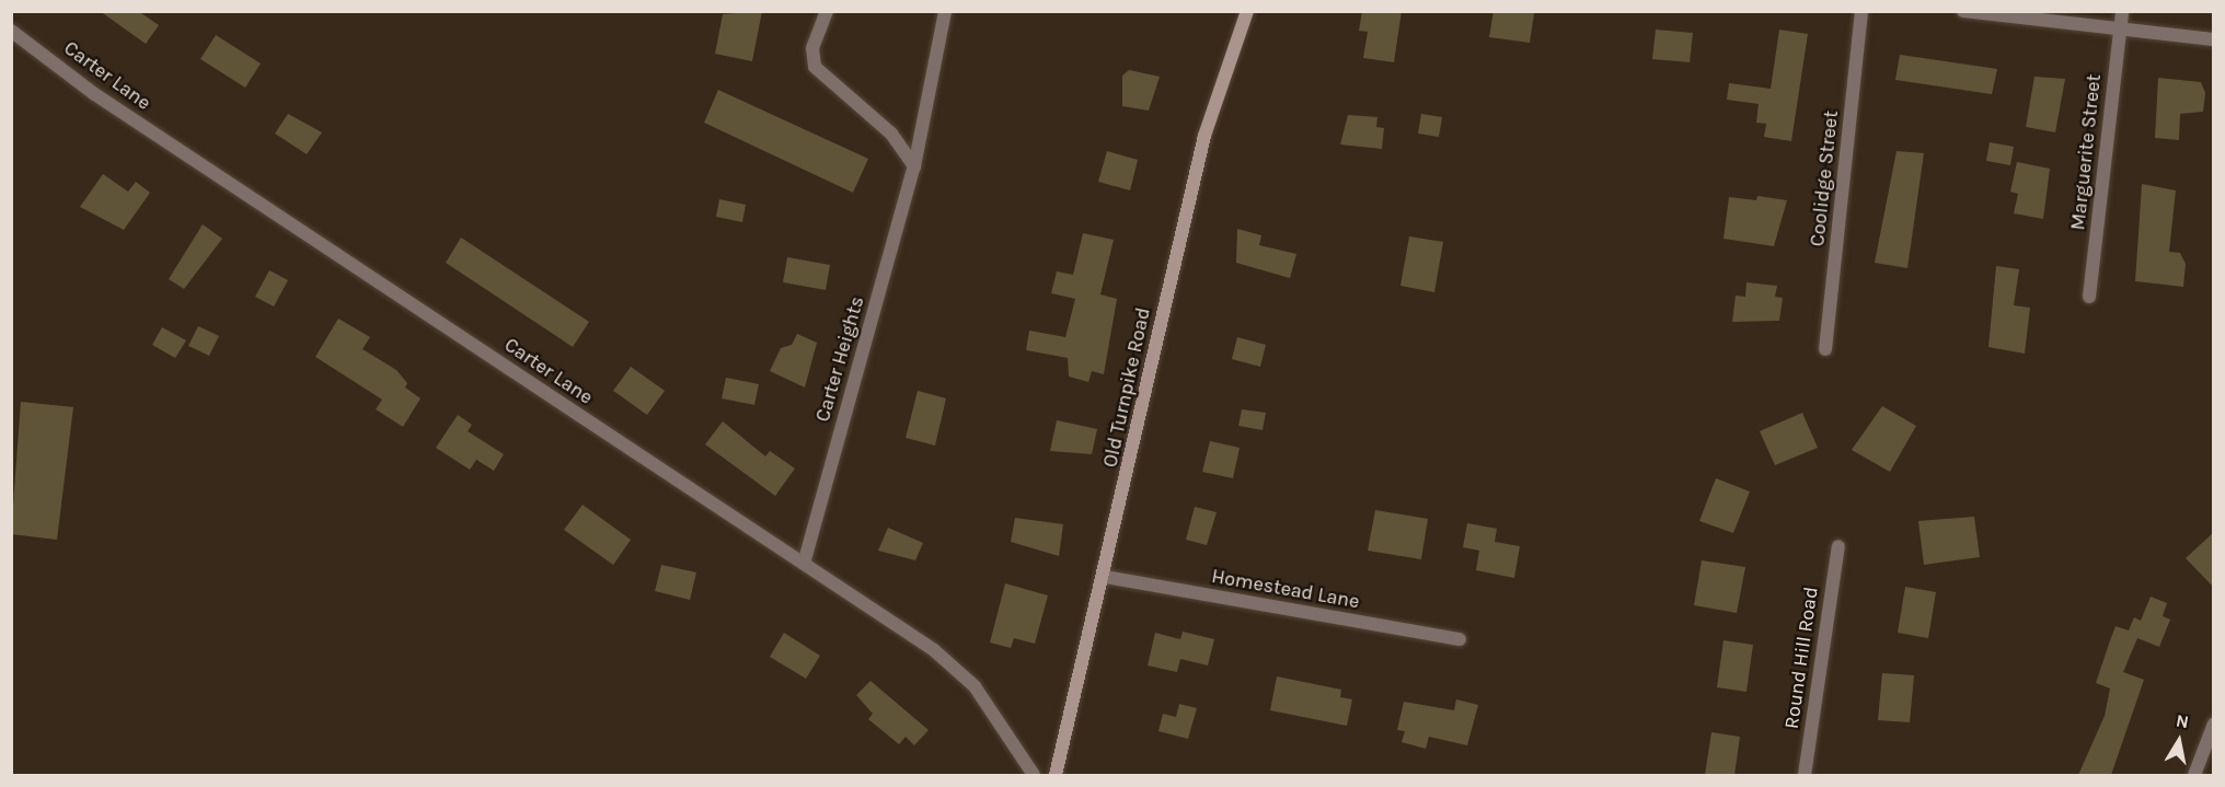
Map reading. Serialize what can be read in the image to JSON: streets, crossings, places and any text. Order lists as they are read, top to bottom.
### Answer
{
  "streets": {
    "main road": ["Old Turnpike Road"],
    "street": [
      "Carter Lane",
      "Marguerite Street",
      "Coolidge Street",
      "Carter Heights",
      "Homestead Lane",
      "Round Hill Road"
    ]
  },
  "crossings": [
    ["Carter Lane", "Carter Heights"],
    ["Old Turnpike Road", "Homestead Lane"]
  ],
  "north": "top"
}
